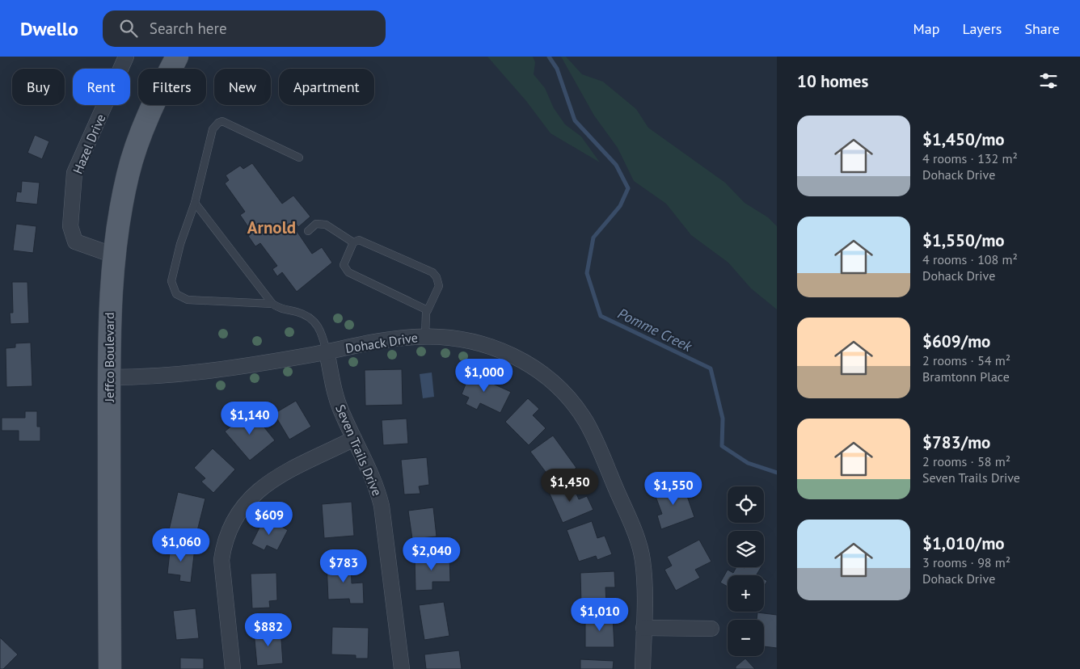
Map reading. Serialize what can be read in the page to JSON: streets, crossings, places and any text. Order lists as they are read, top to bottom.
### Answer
{
  "streets": {
    "main road": ["Jeffco Boulevard"],
    "street": ["Hazel Drive", "Dohack Drive", "Seven Trails Drive"]
  },
  "crossings": [
    ["Hazel Drive", "Jeffco Boulevard"],
    ["Dohack Drive", "Jeffco Boulevard"],
    ["Dohack Drive", "Seven Trails Drive"]
  ],
  "districts": ["Arnold"],
  "water": ["Pomme Creek"],
  "page": {
    "header": "Dwello",
    "search": "Search here",
    "nav": ["Map", "Layers", "Share"],
    "heading": "10 homes",
    "chip": [
      "Buy",
      "Rent",
      "Filters",
      "New",
      "Apartment"
    ],
    "list": [
      {
        "name": "$1,450/mo",
        "note": "4 rooms · 132 m² · Dohack Drive"
      },
      {
        "name": "$1,550/mo",
        "note": "4 rooms · 108 m² · Dohack Drive"
      },
      {
        "name": "$609/mo",
        "note": "2 rooms · 54 m² · Bramtonn Place"
      },
      {
        "name": "$783/mo",
        "note": "2 rooms · 58 m² · Seven Trails Drive"
      },
      {
        "name": "$1,010/mo",
        "note": "3 rooms · 98 m² · Dohack Drive"
      }
    ],
    "price": [
      "$1,000",
      "$1,140",
      "$1,450",
      "$1,550",
      "$609",
      "$1,060",
      "$2,040",
      "$783",
      "$1,010",
      "$882"
    ],
    "map_buttons": ["+", "−"]
  }
}
